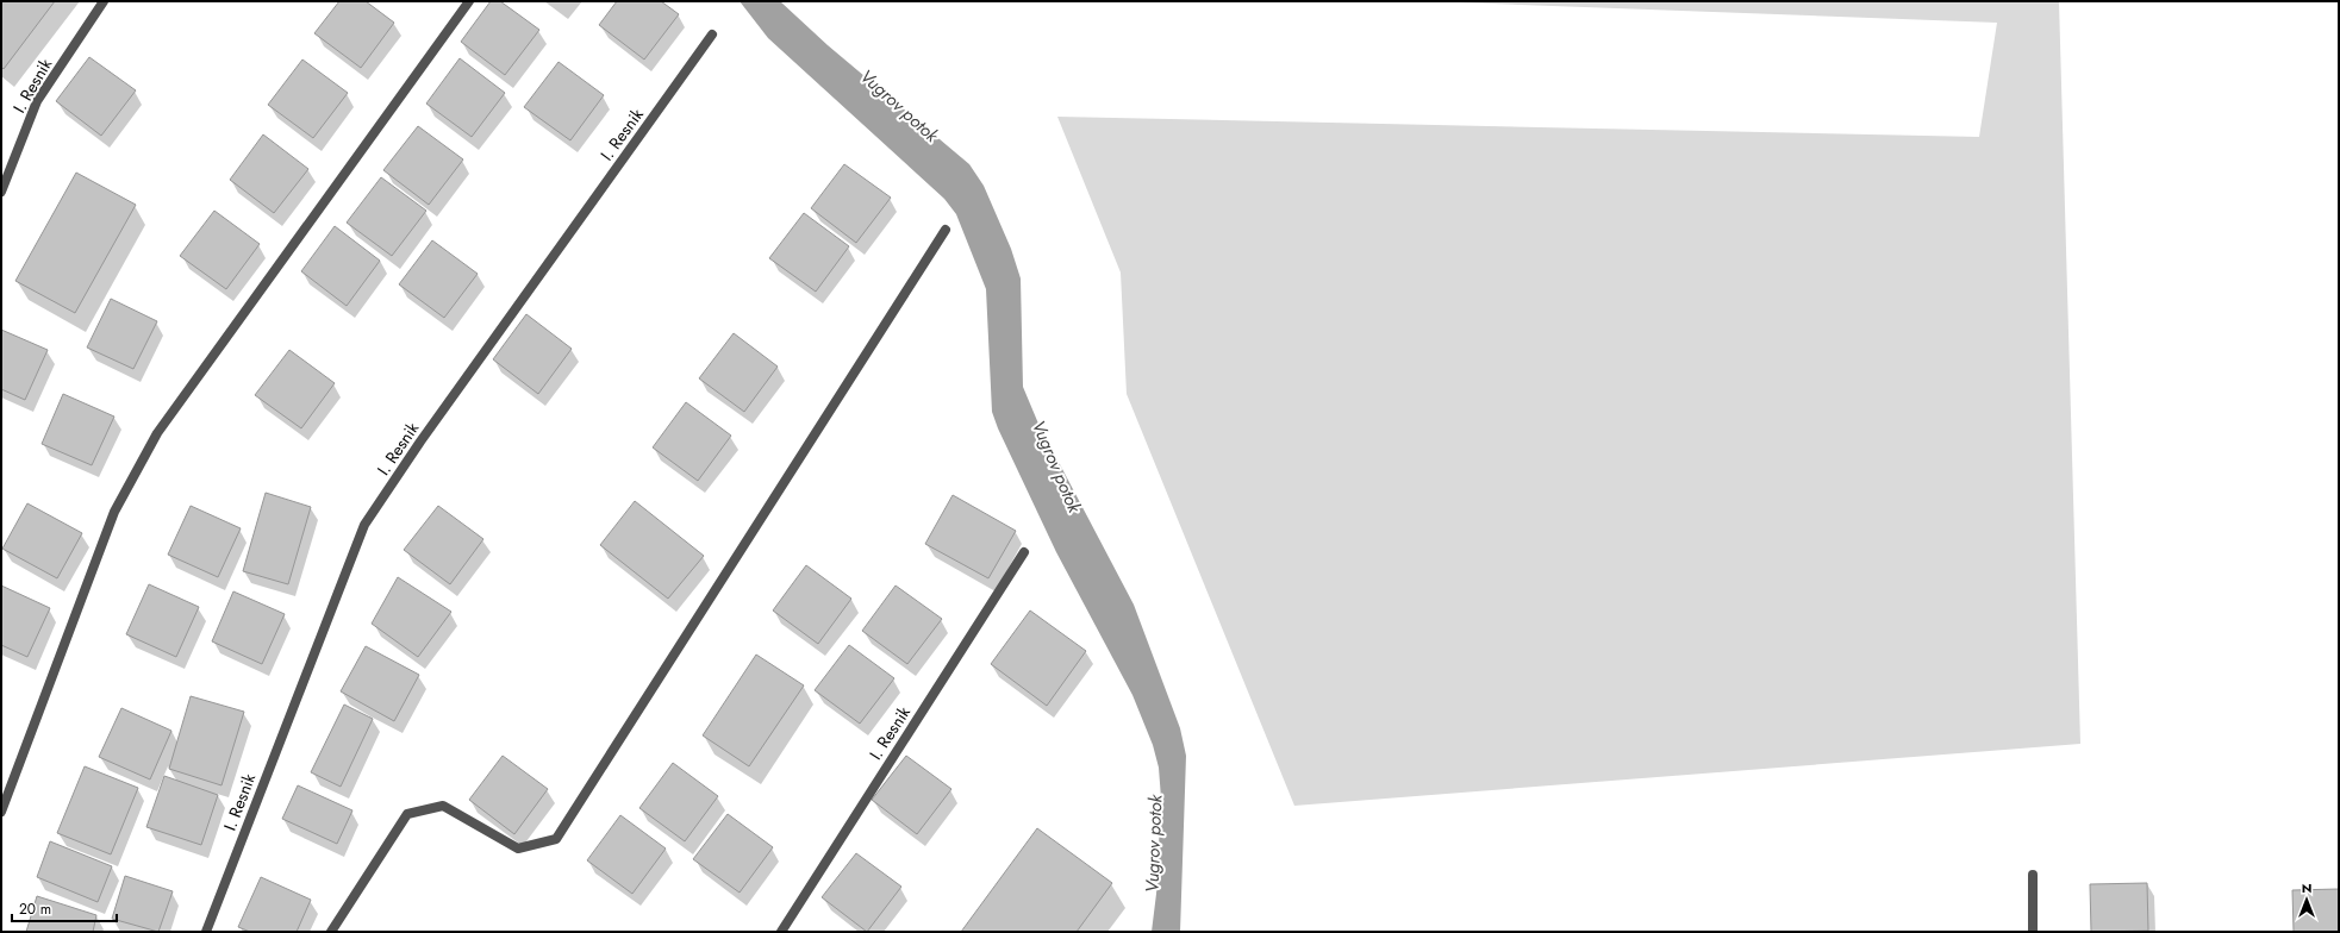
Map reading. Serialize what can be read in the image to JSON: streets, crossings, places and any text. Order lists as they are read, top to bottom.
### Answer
{
  "streets": {
    "street": ["I. Resnik"]
  },
  "water": ["Vugrov potok"],
  "scale_bar": "20 m",
  "north": "top"
}
